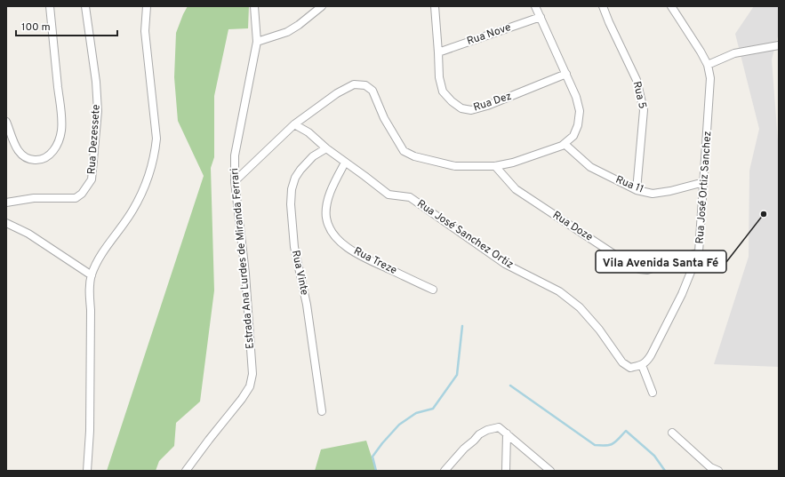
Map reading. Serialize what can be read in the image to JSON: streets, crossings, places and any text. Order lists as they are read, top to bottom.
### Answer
{
  "streets": {
    "street": [
      "Rua Nove",
      "Rua 5",
      "Rua Dez",
      "Rua Dezessete",
      "Rua 11",
      "Rua José Ortiz Sanchez",
      "Rua Doze",
      "Rua José Sanchez Ortiz",
      "Estrada Ana Lurdes de Miranda Ferrari",
      "Rua Treze",
      "Rua Vinte"
    ]
  },
  "crossings": [
    ["Rua Nove", "Rua Dez"],
    ["Rua 5", "Rua 11"],
    ["Rua 11", "Rua José Ortiz Sanchez"],
    ["Rua José Ortiz Sanchez", "Rua Doze"],
    ["Rua José Ortiz Sanchez", "Rua José Sanchez Ortiz"],
    ["Rua José Sanchez Ortiz", "Rua Treze"],
    ["Rua José Sanchez Ortiz", "Rua Vinte"]
  ],
  "places": ["Vila Avenida Santa Fé"],
  "scale_bar": "100 m"
}
